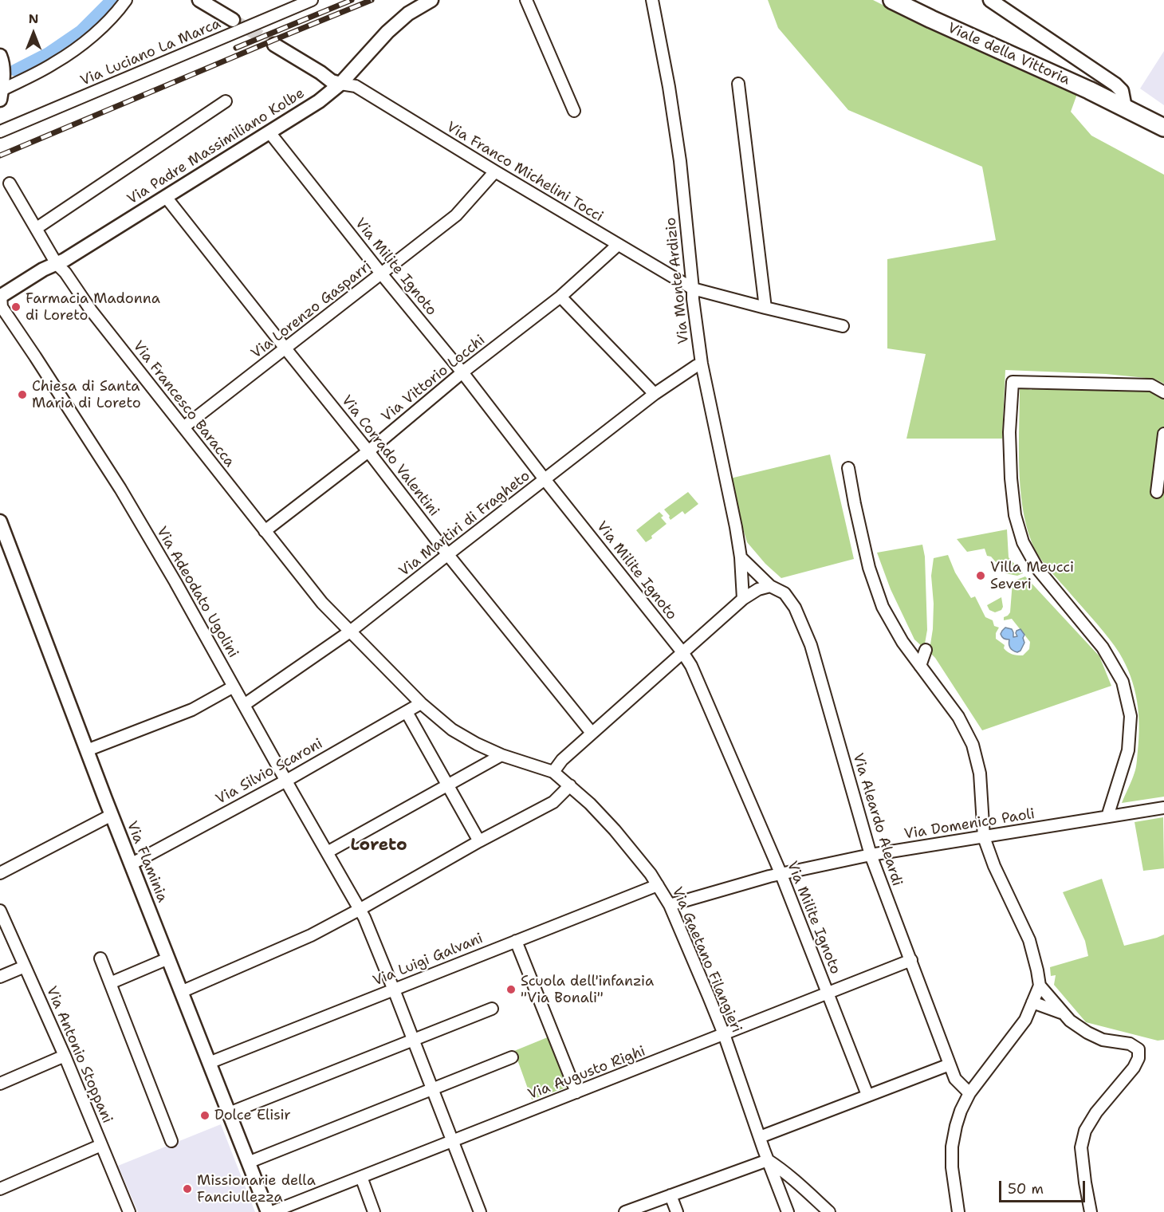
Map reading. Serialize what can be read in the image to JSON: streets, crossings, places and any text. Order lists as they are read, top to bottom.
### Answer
{
  "streets": {
    "main road": ["Viale della Vittoria"],
    "street": [
      "Via Luciano La Marca",
      "Via Padre Massimiliano Kolbe",
      "Via Franco Michelini Tocci",
      "Via Milite Ignoto",
      "Via Monte Ardizio",
      "Via Lorenzo Gasparri",
      "Via Vittorio Locchi",
      "Via Francesco Baracca",
      "Via Corrado Valentini",
      "Via Martiri di Fragheto",
      "Via Adeodato Ugolini",
      "Via Silvio Scaroni",
      "Via Aleardo Aleardi",
      "Via Domenico Paoli",
      "Via Flaminia",
      "Via Luigi Galvani",
      "Via Gaetano Filangieri",
      "Via Antonio Stoppani",
      "Via Augusto Righi"
    ]
  },
  "crossings": [
    ["Via Padre Massimiliano Kolbe", "Via Franco Michelini Tocci"],
    ["Via Padre Massimiliano Kolbe", "Via Milite Ignoto"],
    ["Via Padre Massimiliano Kolbe", "Via Francesco Baracca"],
    ["Via Padre Massimiliano Kolbe", "Via Corrado Valentini"],
    ["Via Padre Massimiliano Kolbe", "Via Adeodato Ugolini"],
    ["Via Franco Michelini Tocci", "Via Monte Ardizio"],
    ["Via Franco Michelini Tocci", "Via Lorenzo Gasparri"],
    ["Via Franco Michelini Tocci", "Via Vittorio Locchi"],
    ["Via Milite Ignoto", "Via Lorenzo Gasparri"],
    ["Via Milite Ignoto", "Via Vittorio Locchi"],
    ["Via Milite Ignoto", "Via Martiri di Fragheto"],
    ["Via Milite Ignoto", "Via Domenico Paoli"],
    ["Via Milite Ignoto", "Via Augusto Righi"],
    ["Via Monte Ardizio", "Via Martiri di Fragheto"],
    ["Via Lorenzo Gasparri", "Via Francesco Baracca"],
    ["Via Lorenzo Gasparri", "Via Corrado Valentini"],
    ["Via Vittorio Locchi", "Via Francesco Baracca"],
    ["Via Vittorio Locchi", "Via Corrado Valentini"],
    ["Via Francesco Baracca", "Via Martiri di Fragheto"],
    ["Via Francesco Baracca", "Via Gaetano Filangieri"],
    ["Via Corrado Valentini", "Via Martiri di Fragheto"],
    ["Via Martiri di Fragheto", "Via Adeodato Ugolini"],
    ["Via Martiri di Fragheto", "Via Gaetano Filangieri"],
    ["Via Adeodato Ugolini", "Via Silvio Scaroni"],
    ["Via Adeodato Ugolini", "Via Luigi Galvani"],
    ["Via Adeodato Ugolini", "Via Augusto Righi"],
    ["Via Silvio Scaroni", "Via Flaminia"],
    ["Via Silvio Scaroni", "Via Gaetano Filangieri"],
    ["Via Aleardo Aleardi", "Via Domenico Paoli"],
    ["Via Aleardo Aleardi", "Via Augusto Righi"],
    ["Via Domenico Paoli", "Via Gaetano Filangieri"],
    ["Via Flaminia", "Via Luigi Galvani"],
    ["Via Luigi Galvani", "Via Gaetano Filangieri"],
    ["Via Gaetano Filangieri", "Via Augusto Righi"]
  ],
  "districts": ["Loreto"],
  "places": [
    "Farmacia Madonna di Loreto",
    "Chiesa di Santa Maria di Loreto",
    "Villa Meucci Severi",
    "Scuola dell'infanzia \"Via Bonali\"",
    "Dolce Elisir",
    "Missionarie della Fanciullezza"
  ],
  "scale_bar": "50 m",
  "north": "top"
}
